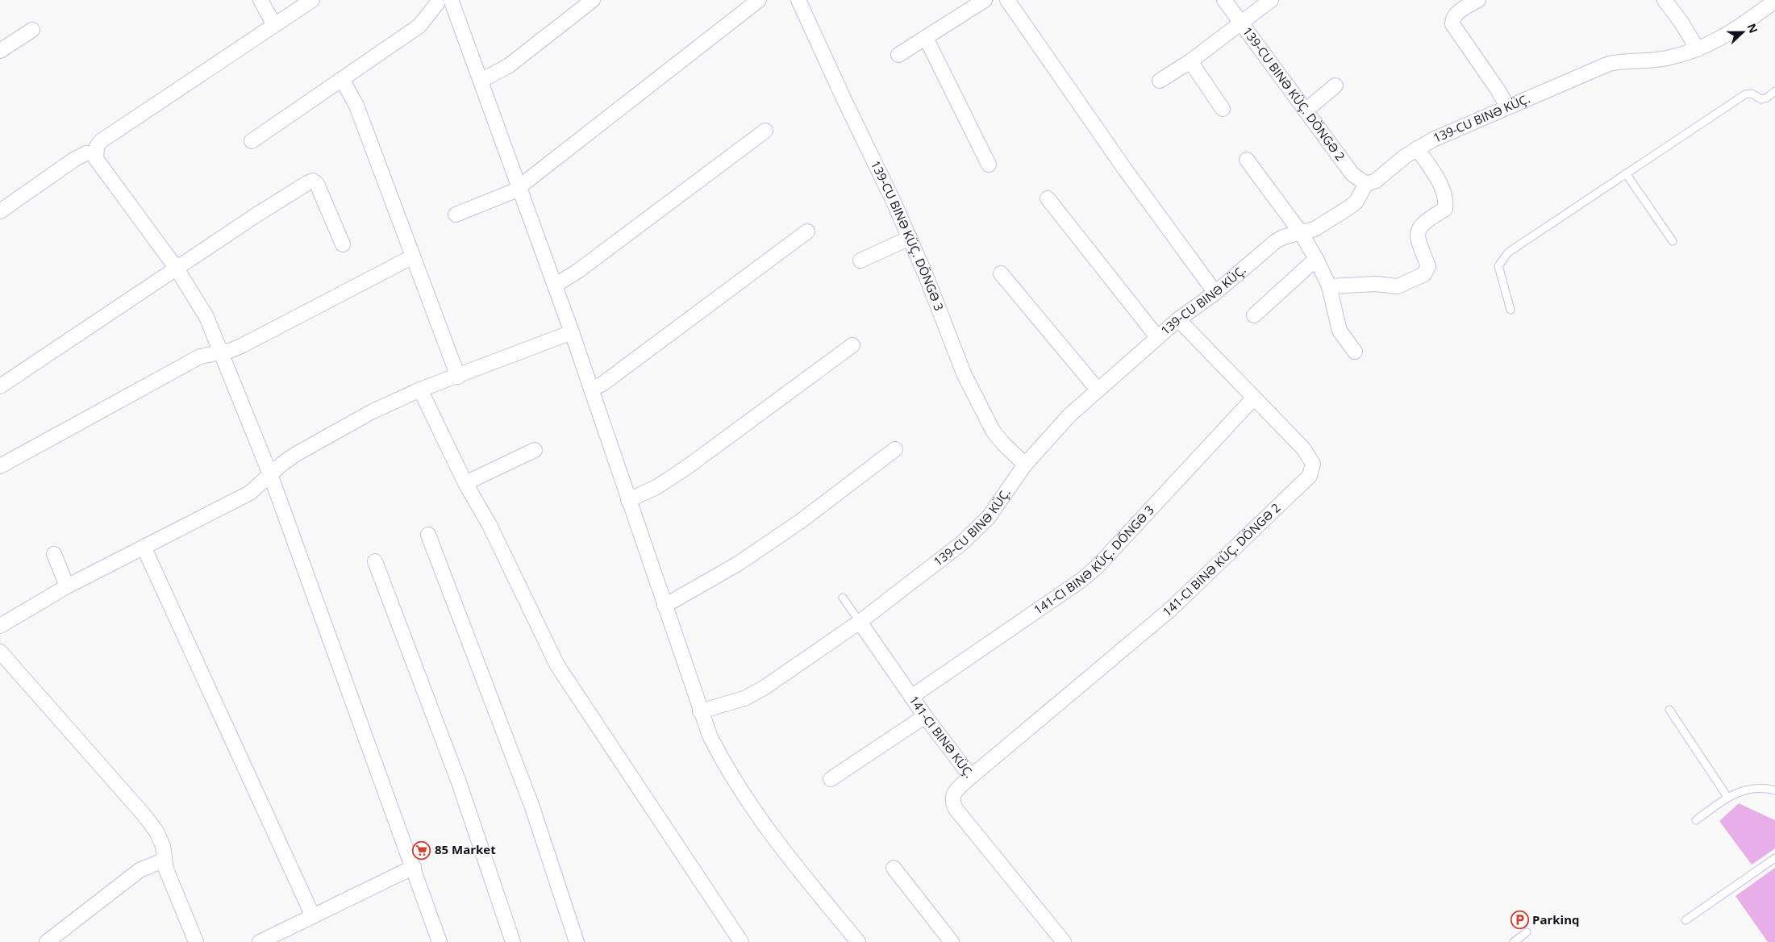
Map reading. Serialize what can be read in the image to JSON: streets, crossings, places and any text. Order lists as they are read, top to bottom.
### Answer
{
  "streets": {
    "street": [
      "139-CU BINƏ KÜÇ. DÖNGƏ 2",
      "139-CU BINƏ KÜÇ.",
      "139-CU BINƏ KÜÇ. DÖNGƏ 3",
      "141-CI BINƏ KÜÇ. DÖNGƏ 3",
      "141-CI BINƏ KÜÇ. DÖNGƏ 2",
      "141-CI BINƏ KÜÇ."
    ]
  },
  "crossings": [
    ["139-CU BINƏ KÜÇ. DÖNGƏ 2", "139-CU BINƏ KÜÇ."],
    ["139-CU BINƏ KÜÇ.", "139-CU BINƏ KÜÇ. DÖNGƏ 3"],
    ["139-CU BINƏ KÜÇ.", "141-CI BINƏ KÜÇ. DÖNGƏ 2"],
    ["139-CU BINƏ KÜÇ.", "141-CI BINƏ KÜÇ."],
    ["141-CI BINƏ KÜÇ. DÖNGƏ 3", "141-CI BINƏ KÜÇ. DÖNGƏ 2"],
    ["141-CI BINƏ KÜÇ. DÖNGƏ 3", "141-CI BINƏ KÜÇ."],
    ["141-CI BINƏ KÜÇ. DÖNGƏ 2", "141-CI BINƏ KÜÇ."]
  ],
  "places": {
    "supermarket": ["85 Market"],
    "parking": ["Parkinq"]
  },
  "north": "right"
}
